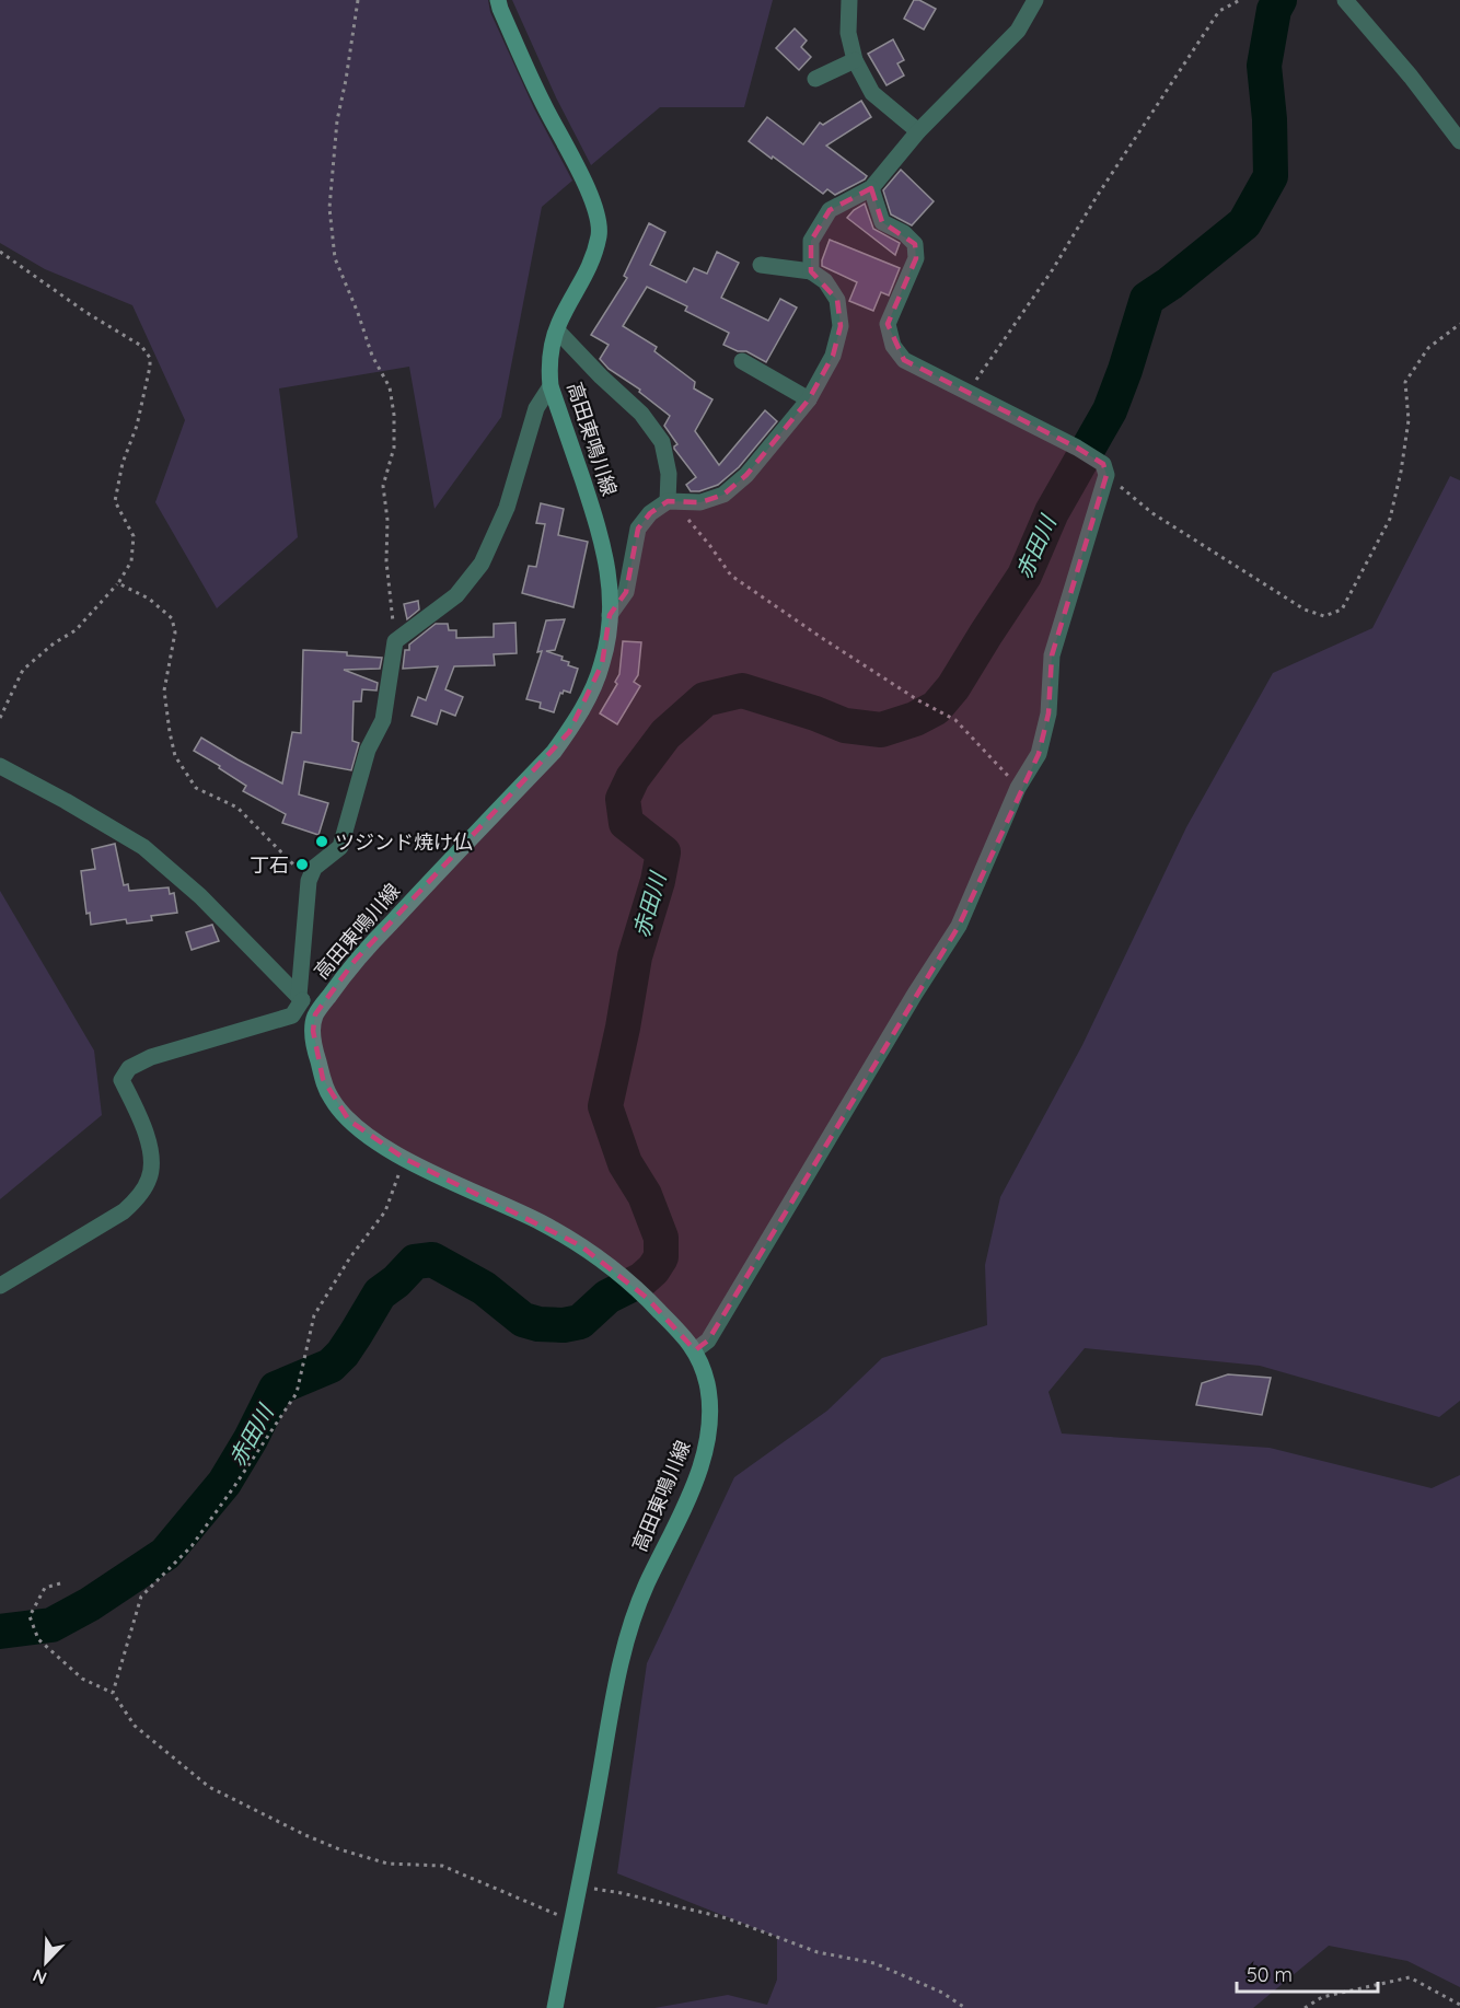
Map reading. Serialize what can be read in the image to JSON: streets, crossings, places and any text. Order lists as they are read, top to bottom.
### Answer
{
  "streets": {
    "main road": ["高田東鳴川線"]
  },
  "water": ["赤田川"],
  "places": ["ツジンド焼け仏", "丁石"],
  "scale_bar": "50 m",
  "north": "bottom left"
}
